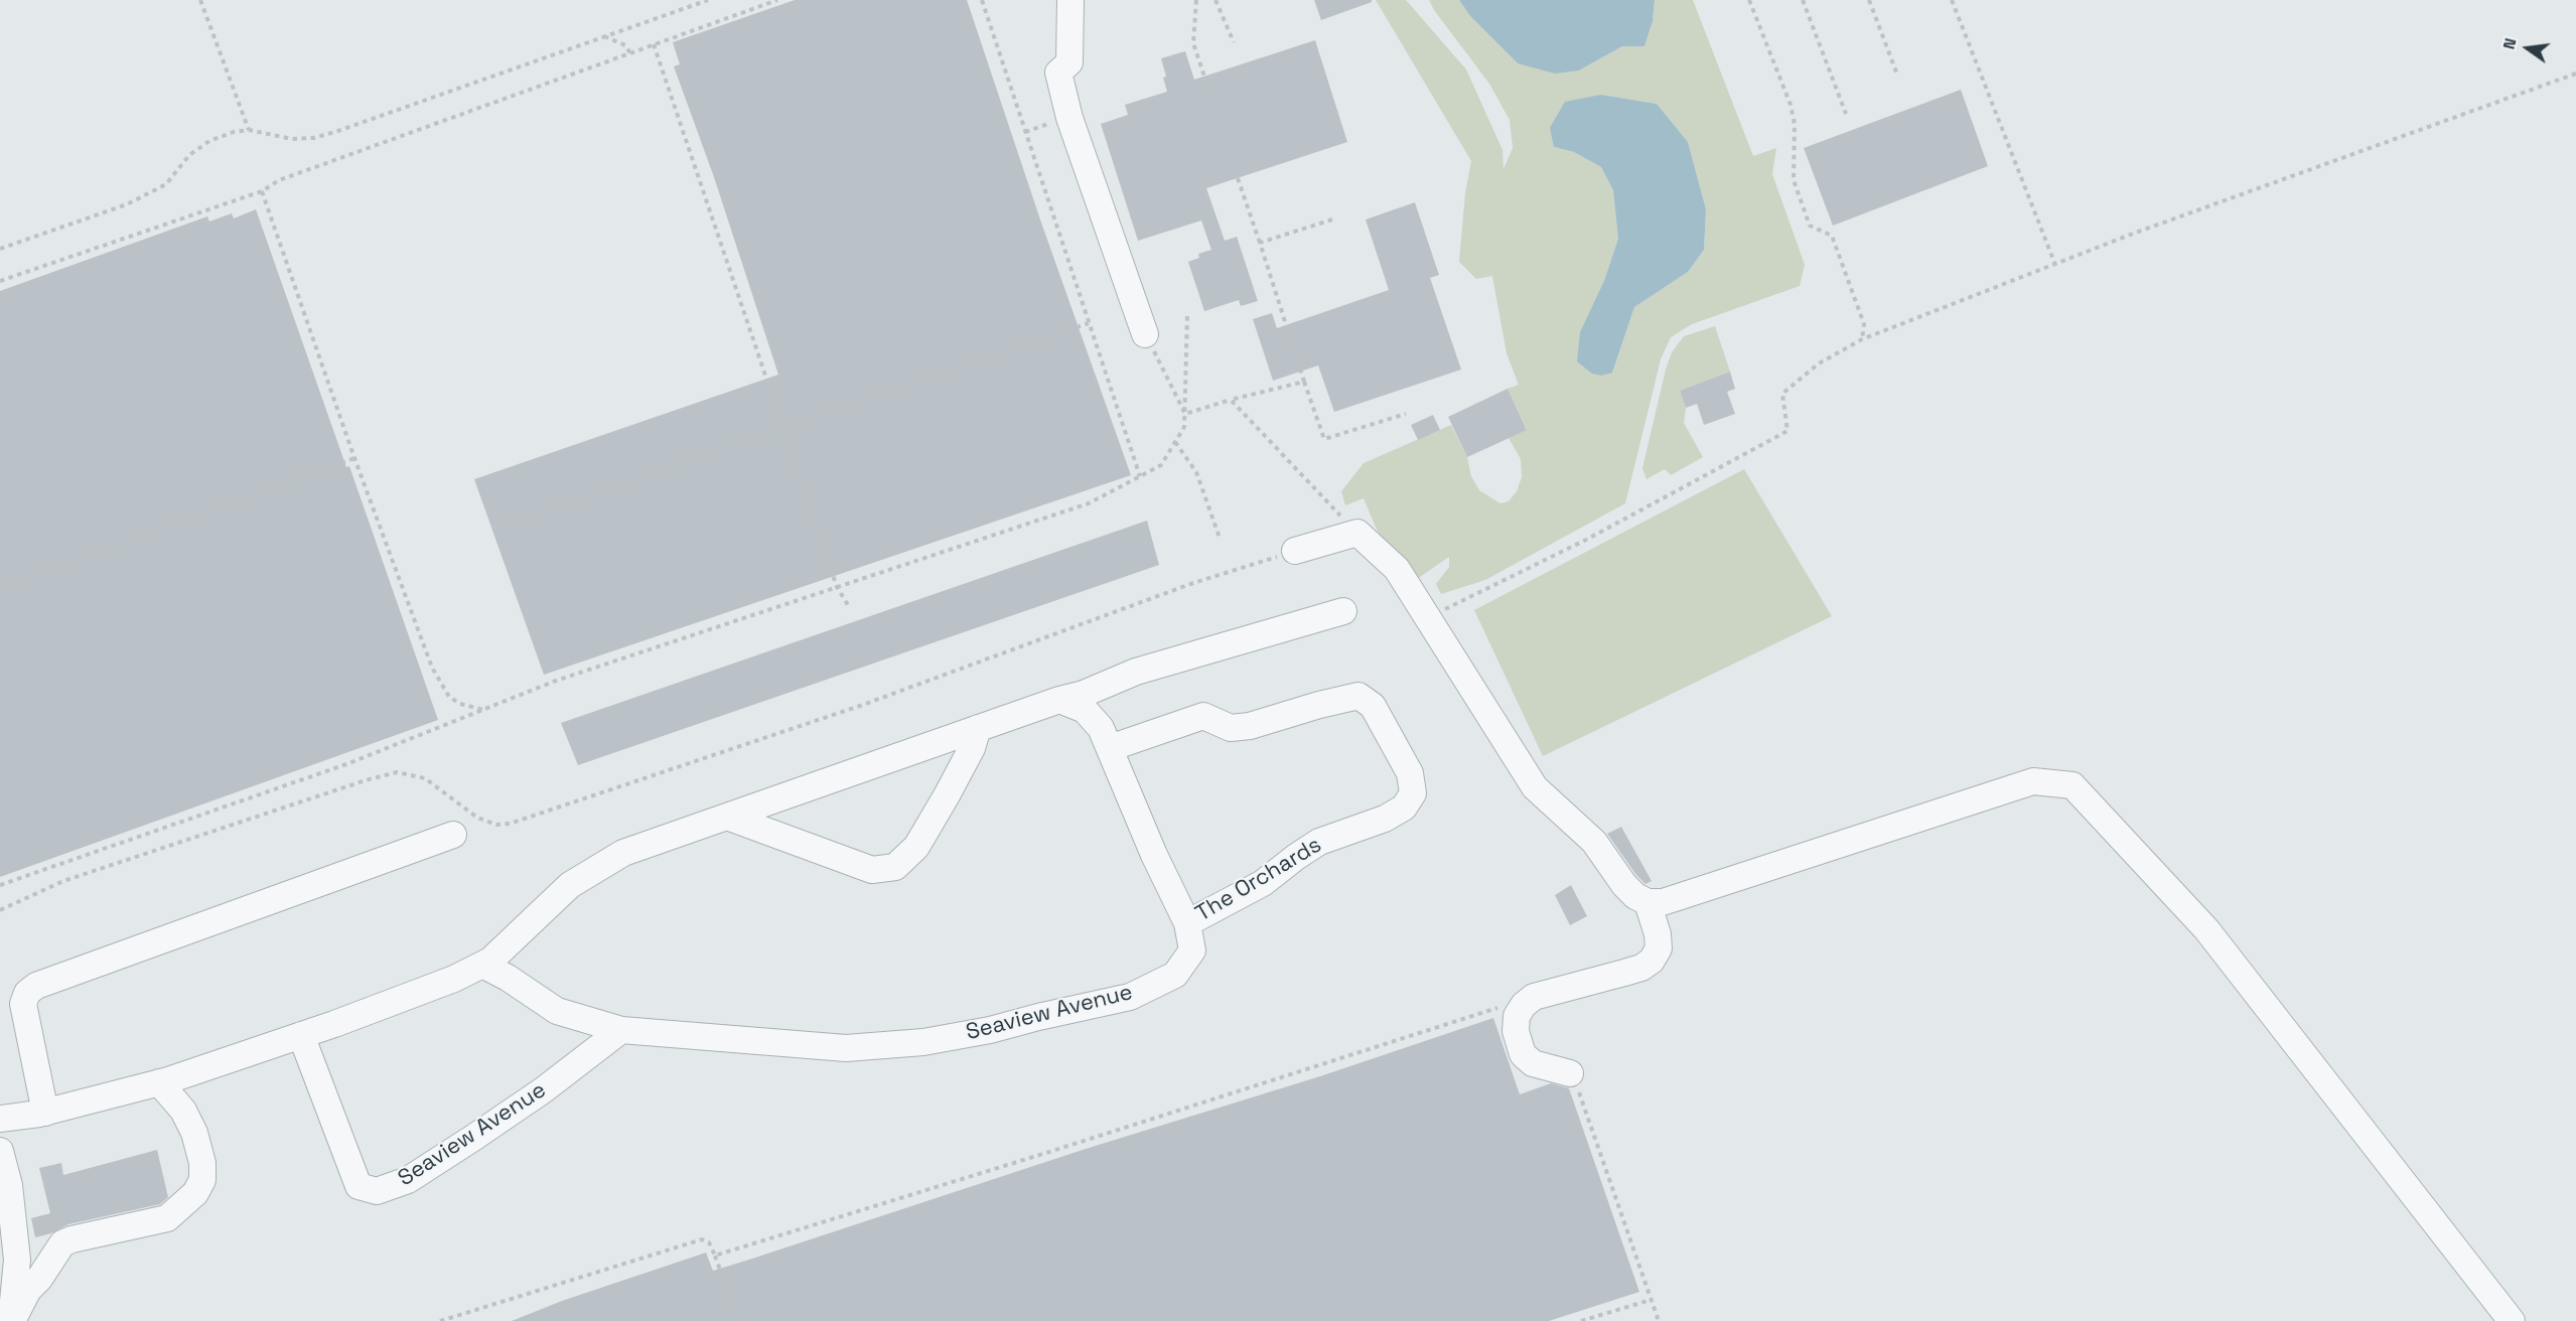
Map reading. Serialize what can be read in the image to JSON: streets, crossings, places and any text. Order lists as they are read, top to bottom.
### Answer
{
  "streets": {
    "street": ["The Orchards", "Seaview Avenue"]
  },
  "crossings": [
    ["The Orchards", "Seaview Avenue"]
  ],
  "north": "left"
}
